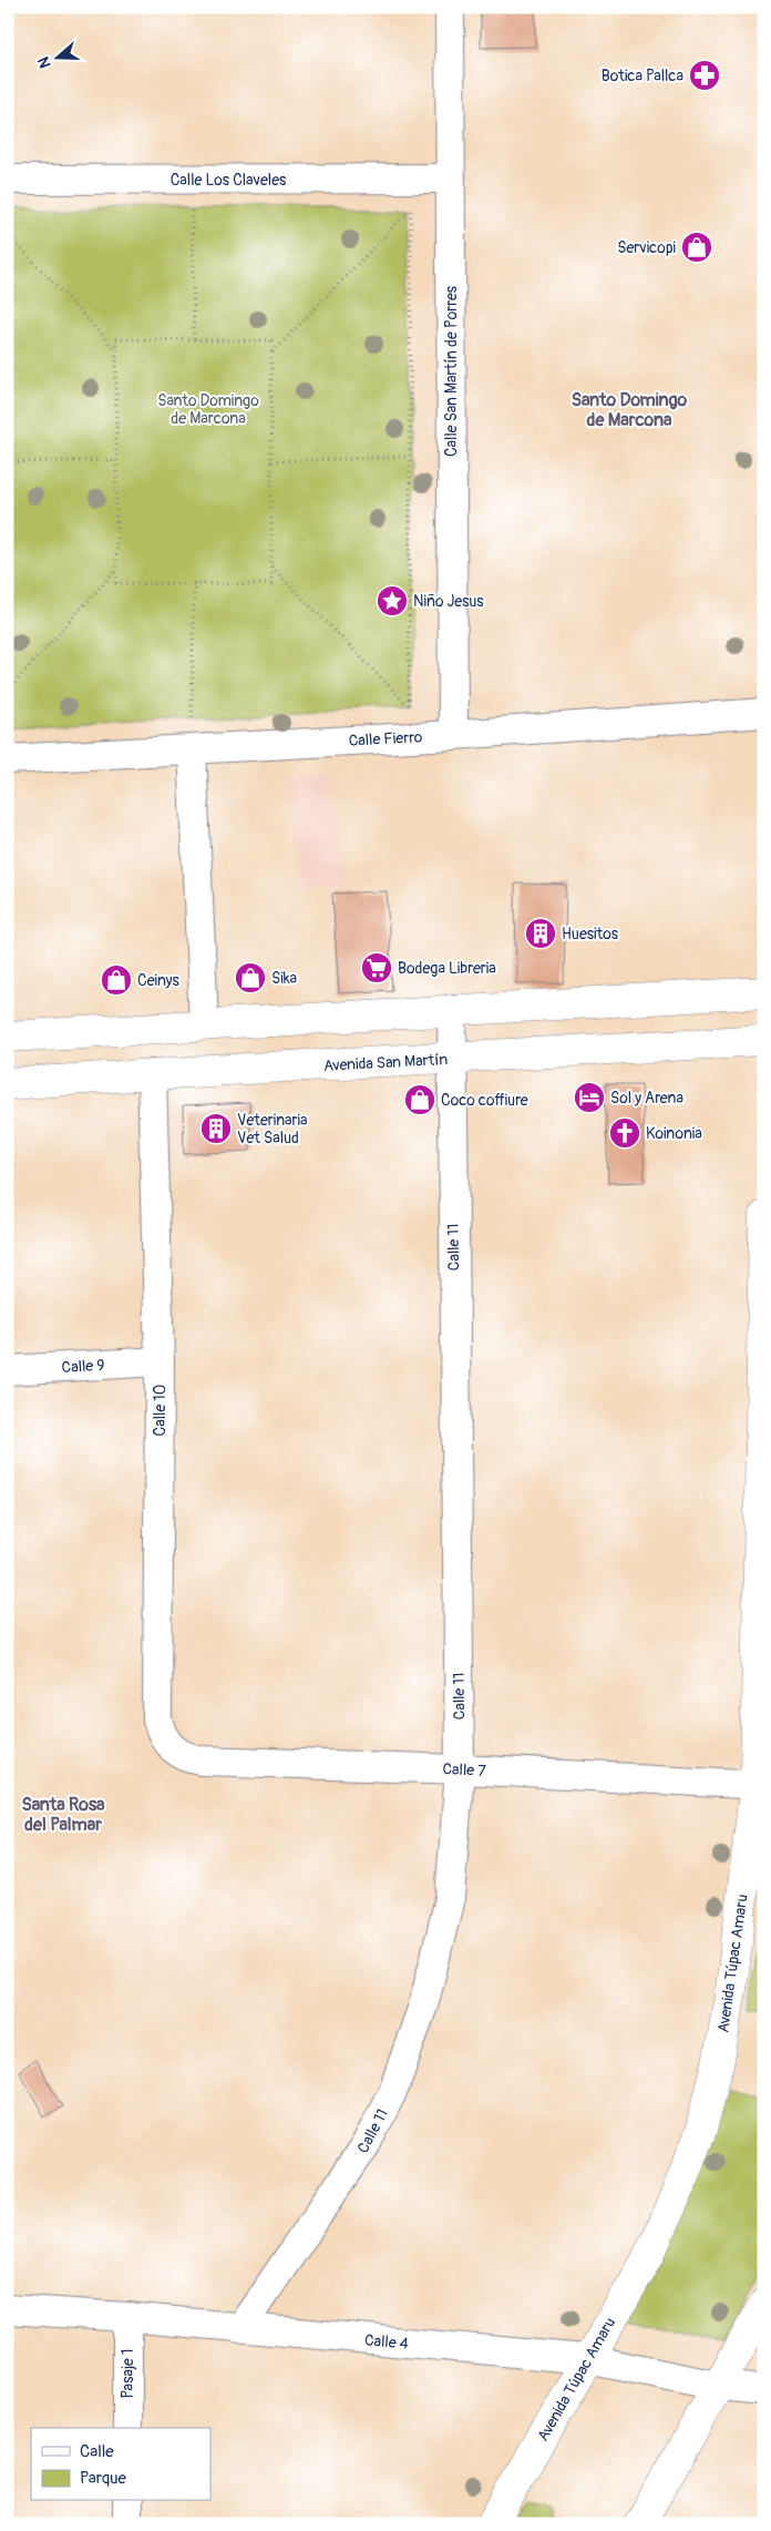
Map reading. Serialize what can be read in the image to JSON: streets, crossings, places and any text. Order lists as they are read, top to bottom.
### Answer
{
  "streets": {
    "main road": ["Avenida San Martín", "Avenida Túpac Amaru"],
    "street": [
      "Calle Los Claveles",
      "Calle San Martín de Porres",
      "Calle Fierro",
      "Calle 11",
      "Calle 9",
      "Calle 10",
      "Calle 7",
      "Calle 4",
      "Pasaje 1"
    ]
  },
  "crossings": [
    ["Calle Los Claveles", "Calle San Martín de Porres"],
    ["Calle San Martín de Porres", "Calle Fierro"],
    ["Avenida San Martín", "Calle 11"],
    ["Avenida San Martín", "Calle 10"],
    ["Calle 11", "Calle 7"],
    ["Calle 11", "Calle 4"],
    ["Calle 9", "Calle 10"],
    ["Calle 10", "Calle 7"],
    ["Calle 7", "Avenida Túpac Amaru"],
    ["Avenida Túpac Amaru", "Calle 4"],
    ["Calle 4", "Pasaje 1"]
  ],
  "districts": ["Santo Domingo de Marcona", "Santa Rosa del Palmar"],
  "parks": ["Santo Domingo de Marcona"],
  "places": {
    "pharmacy": ["Botica Pallca"],
    "shop": [
      "Servicopi",
      "Sika",
      "Ceinys",
      "Coco coffiure"
    ],
    "place": ["Niño Jesus"],
    "building": ["Huesitos", "Veterinaria Vet Salud"],
    "supermarket": ["Bodega Libreria"],
    "hotel": ["Sol y Arena"],
    "church": ["Koinonia"]
  },
  "legend": ["Calle", "Parque"],
  "north": "left"
}
